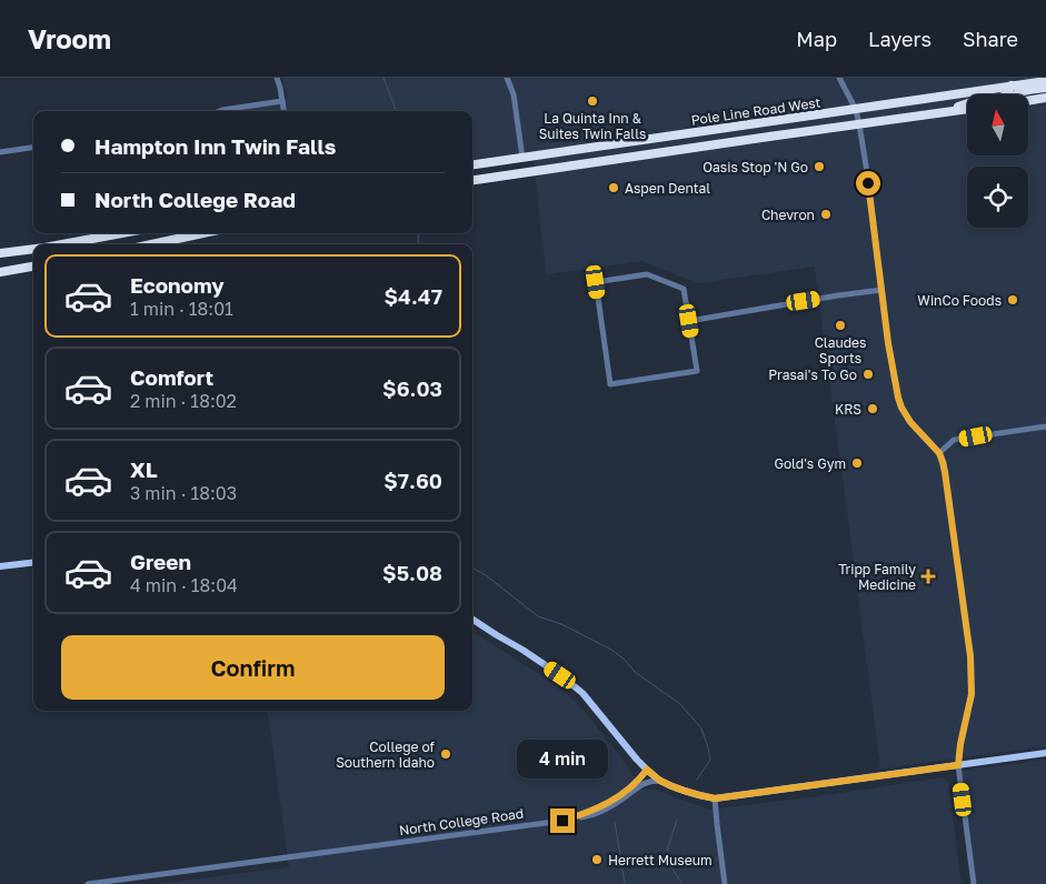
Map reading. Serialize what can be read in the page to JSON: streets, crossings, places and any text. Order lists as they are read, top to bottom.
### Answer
{
  "streets": {
    "highway": ["Pole Line Road West"],
    "street": ["North College Road"]
  },
  "places": {
    "other": [
      "La Quinta Inn & Suites Twin Falls",
      "Oasis Stop 'N Go",
      "Aspen Dental",
      "Chevron",
      "WinCo Foods",
      "Claudes Sports",
      "Prasai's To Go",
      "KRS",
      "Gold's Gym",
      "College of Southern Idaho",
      "Herrett Museum"
    ],
    "health": ["Tripp Family Medicine"]
  },
  "north": "top",
  "page": {
    "header": "Vroom",
    "nav": ["Map", "Layers", "Share"],
    "banner": ["Hampton Inn Twin Falls", "North College Road"],
    "list": [
      {
        "name": "Economy",
        "note": "1 min · 18:01",
        "value": "$4.47"
      },
      {
        "name": "Comfort",
        "note": "2 min · 18:02",
        "value": "$6.03"
      },
      {
        "name": "XL",
        "note": "3 min · 18:03",
        "value": "$7.60"
      },
      {
        "name": "Green",
        "note": "4 min · 18:04",
        "value": "$5.08"
      }
    ],
    "buttons": "Confirm",
    "bubble": "4 min"
  }
}
